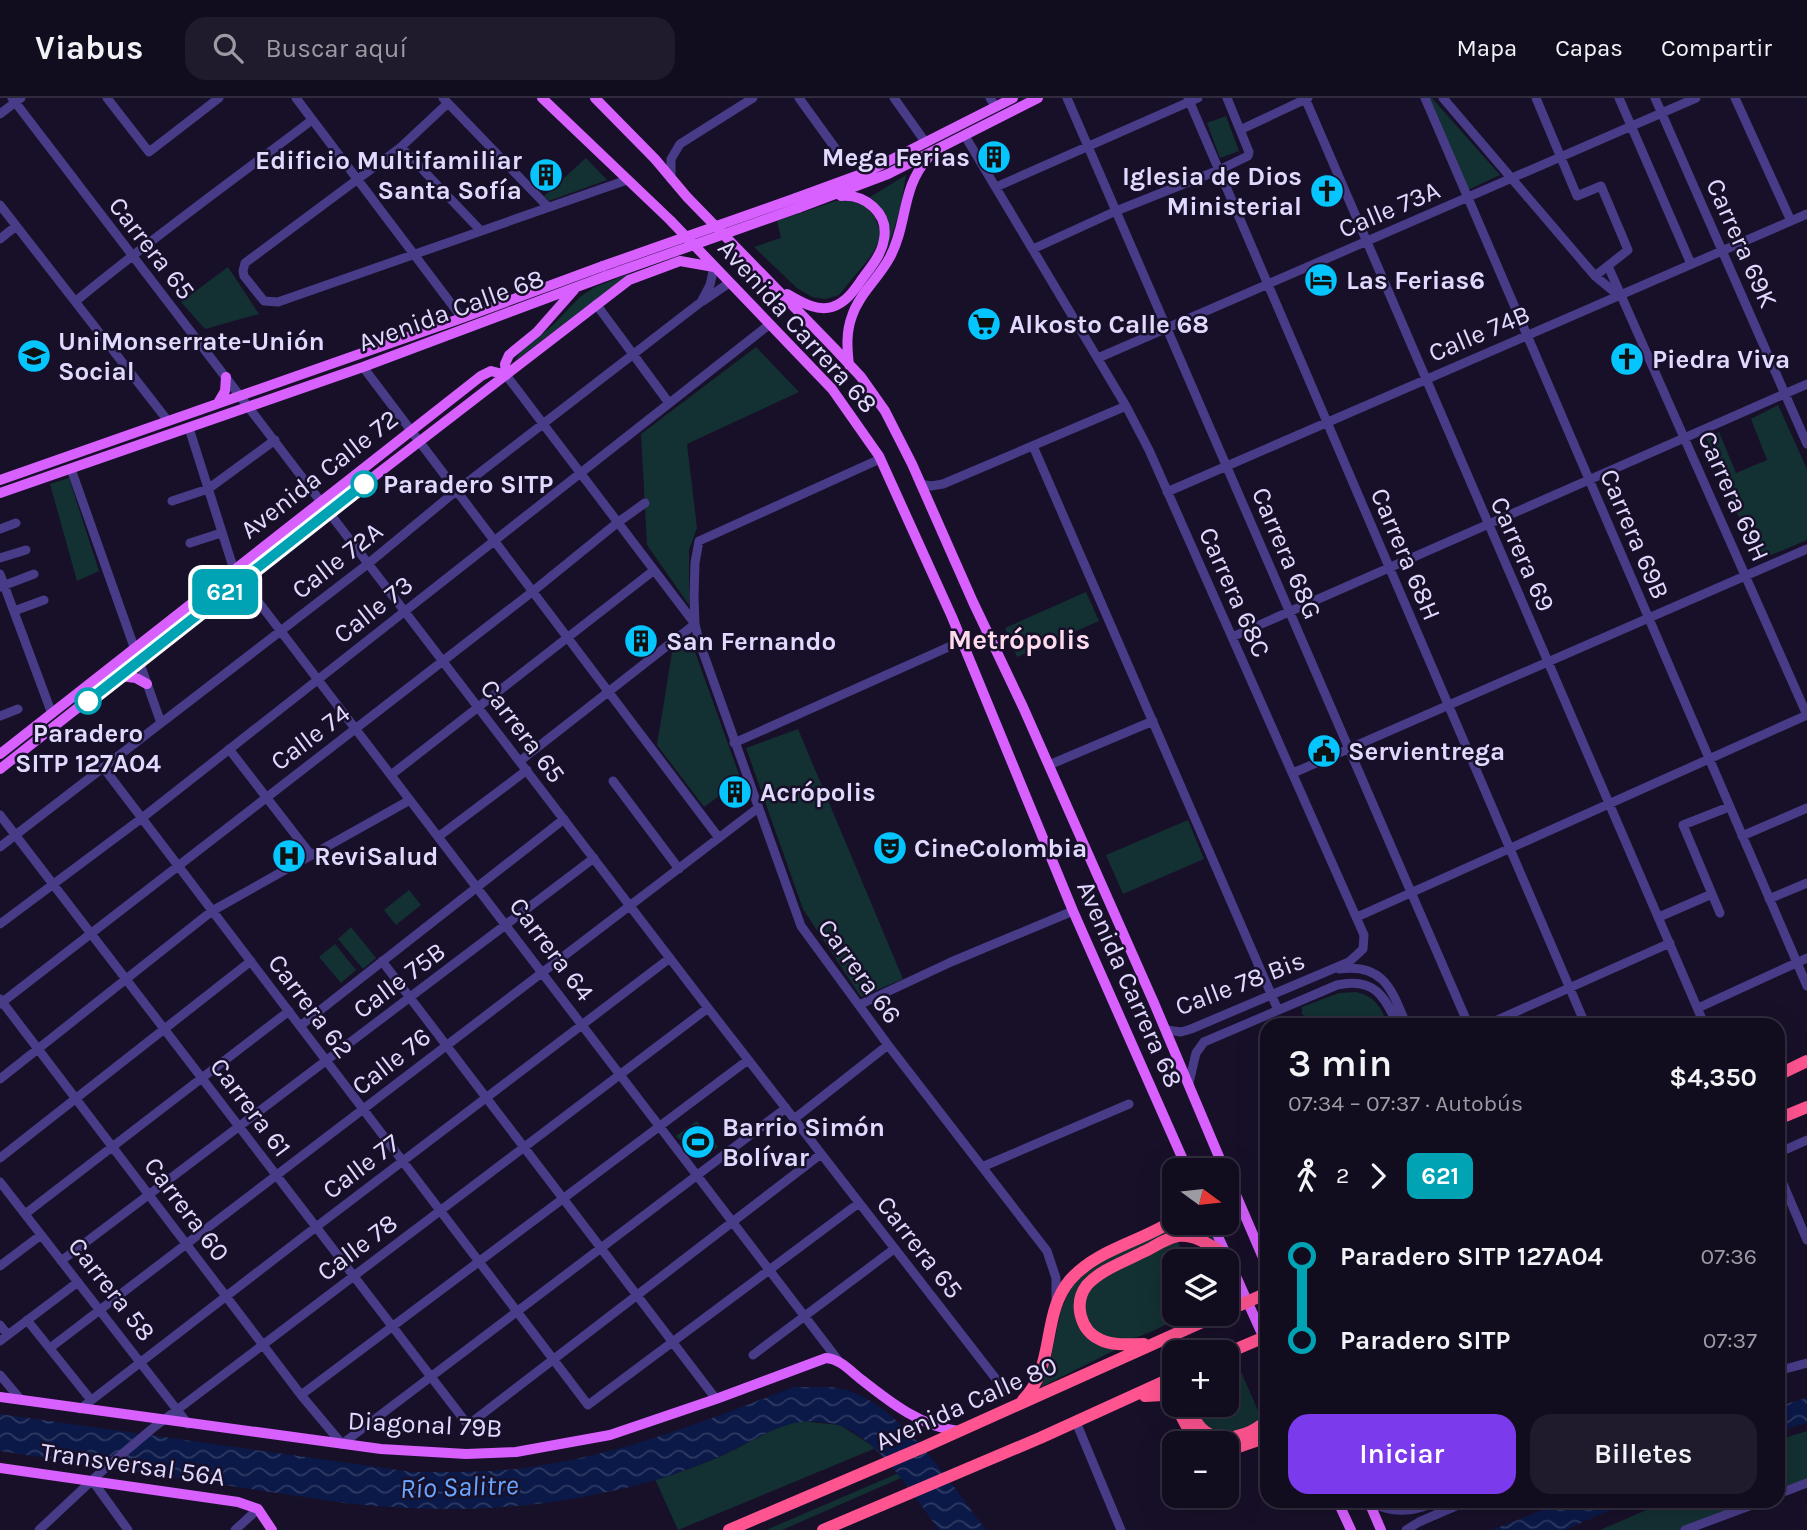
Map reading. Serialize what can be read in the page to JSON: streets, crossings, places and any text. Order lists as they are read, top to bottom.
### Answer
{
  "streets": {
    "highway": ["Avenida Calle 80"],
    "main road": [
      "Avenida Calle 68",
      "Avenida Carrera 68",
      "Avenida Calle 72",
      "Carrera 64",
      "Diagonal 79B",
      "Transversal 56A"
    ],
    "street": [
      "Calle 73A",
      "Carrera 69K",
      "Carrera 65",
      "Calle 74B",
      "Carrera 69H",
      "Carrera 69B",
      "Carrera 68G",
      "Carrera 68H",
      "Carrera 69",
      "Calle 72A",
      "Carrera 68C",
      "Calle 73",
      "Calle 74",
      "Carrera 66",
      "Calle 75B",
      "Calle 78 Bis",
      "Carrera 62",
      "Calle 76",
      "Carrera 61",
      "Calle 77",
      "Carrera 60",
      "Calle 78",
      "Carrera 58"
    ]
  },
  "crossings": [
    ["Calle 73A", "Carrera 69K"],
    ["Calle 73A", "Carrera 69B"],
    ["Calle 73A", "Carrera 68G"],
    ["Calle 73A", "Carrera 68H"],
    ["Calle 73A", "Carrera 69"],
    ["Calle 73A", "Carrera 68C"],
    ["Carrera 69K", "Calle 74B"],
    ["Carrera 65", "Avenida Calle 68"],
    ["Carrera 65", "Avenida Calle 72"],
    ["Carrera 65", "Calle 72A"],
    ["Carrera 65", "Calle 73"],
    ["Carrera 65", "Calle 74"],
    ["Carrera 65", "Calle 75B"],
    ["Carrera 65", "Calle 76"],
    ["Carrera 65", "Calle 77"],
    ["Carrera 65", "Calle 78"],
    ["Avenida Calle 68", "Avenida Calle 72"],
    ["Avenida Calle 68", "Carrera 64"],
    ["Avenida Carrera 68", "Avenida Calle 72"],
    ["Avenida Carrera 68", "Calle 72A"],
    ["Avenida Carrera 68", "Calle 73"],
    ["Avenida Carrera 68", "Carrera 66"],
    ["Avenida Carrera 68", "Calle 78 Bis"],
    ["Calle 74B", "Carrera 69H"],
    ["Calle 74B", "Carrera 69B"],
    ["Calle 74B", "Carrera 68G"],
    ["Calle 74B", "Carrera 68H"],
    ["Calle 74B", "Carrera 69"],
    ["Calle 74B", "Carrera 68C"],
    ["Avenida Calle 72", "Carrera 64"],
    ["Avenida Calle 72", "Carrera 66"],
    ["Calle 72A", "Carrera 64"],
    ["Calle 72A", "Carrera 66"],
    ["Calle 72A", "Carrera 62"],
    ["Calle 72A", "Carrera 61"],
    ["Carrera 68C", "Calle 78 Bis"],
    ["Calle 73", "Carrera 64"],
    ["Calle 73", "Carrera 66"],
    ["Calle 73", "Carrera 62"],
    ["Calle 73", "Carrera 61"],
    ["Calle 74", "Carrera 64"],
    ["Calle 74", "Carrera 66"],
    ["Calle 74", "Carrera 62"],
    ["Calle 74", "Carrera 61"],
    ["Calle 74", "Carrera 60"],
    ["Carrera 64", "Calle 75B"],
    ["Carrera 64", "Calle 76"],
    ["Carrera 64", "Calle 77"],
    ["Carrera 64", "Calle 78"],
    ["Carrera 64", "Avenida Calle 80"],
    ["Carrera 64", "Diagonal 79B"],
    ["Carrera 66", "Calle 76"],
    ["Calle 75B", "Carrera 62"],
    ["Calle 75B", "Carrera 61"],
    ["Calle 75B", "Carrera 60"],
    ["Calle 75B", "Carrera 58"],
    ["Carrera 62", "Calle 76"],
    ["Carrera 62", "Carrera 61"],
    ["Carrera 62", "Calle 77"],
    ["Carrera 62", "Calle 78"],
    ["Calle 76", "Carrera 61"],
    ["Calle 76", "Carrera 60"],
    ["Calle 76", "Carrera 58"],
    ["Carrera 61", "Calle 77"],
    ["Carrera 61", "Calle 78"],
    ["Calle 77", "Carrera 60"],
    ["Calle 77", "Carrera 58"],
    ["Calle 77", "Diagonal 79B"],
    ["Carrera 60", "Calle 78"],
    ["Carrera 60", "Diagonal 79B"],
    ["Calle 78", "Carrera 58"],
    ["Calle 78", "Diagonal 79B"],
    ["Calle 78", "Transversal 56A"],
    ["Carrera 58", "Diagonal 79B"]
  ],
  "districts": ["Metrópolis"],
  "water": ["Río Salitre"],
  "places": {
    "building": [
      "Mega Ferias",
      "Edificio Multifamiliar Santa Sofía",
      "San Fernando",
      "Acrópolis"
    ],
    "church": ["Iglesia de Dios Ministerial", "Piedra Viva"],
    "hotel": ["Las Ferias6"],
    "supermarket": ["Alkosto Calle 68"],
    "school or university": ["UniMonserrate-Unión Social"],
    "other": ["Paradero SITP", "Paradero SITP 127A04"],
    "public building": ["Servientrega"],
    "theatre": ["CineColombia"],
    "hospital": ["ReviSalud"],
    "sports": ["Barrio Simón Bolívar"]
  },
  "lines": ["bus line 621"],
  "north": "right",
  "page": {
    "header": "Viabus",
    "search": "Buscar aquí",
    "nav": ["Mapa", "Capas", "Compartir"],
    "on_map": "621",
    "heading": ["3 min", "07:34 – 07:37 · Autobús", "$4,350"],
    "legs": ["2", "621"],
    "map_buttons": ["+", "−"],
    "list": [
      {
        "name": "Paradero SITP 127A04",
        "value": "07:36"
      },
      {
        "name": "Paradero SITP",
        "value": "07:37"
      }
    ],
    "buttons": ["Iniciar", "Billetes"]
  }
}
